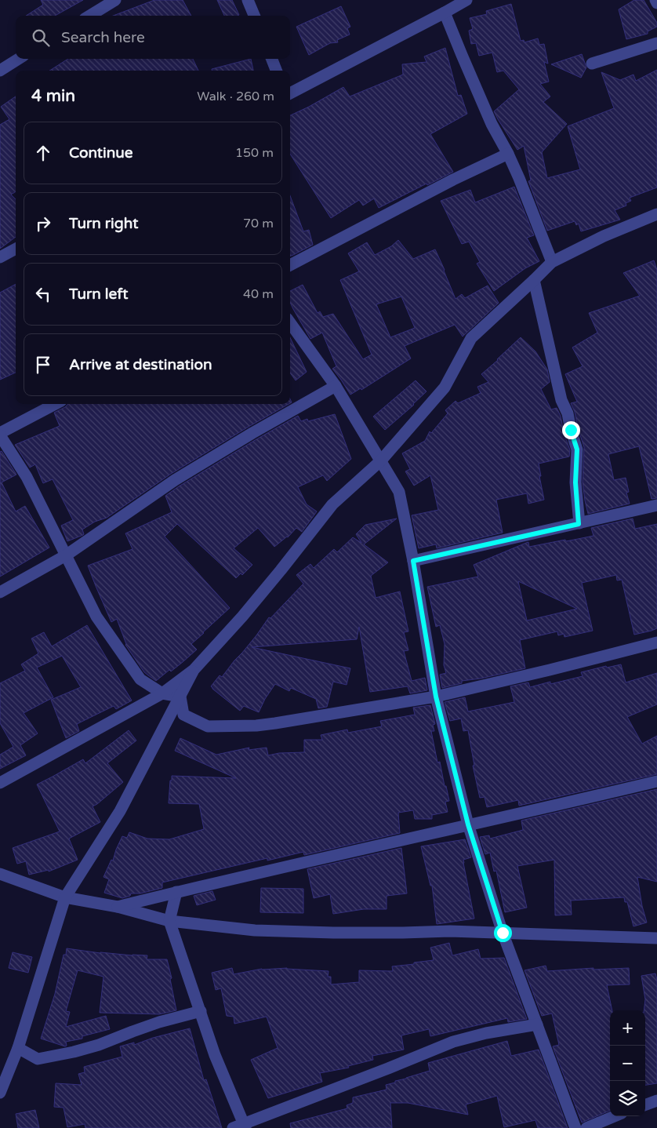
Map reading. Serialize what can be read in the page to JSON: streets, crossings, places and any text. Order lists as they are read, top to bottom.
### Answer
{
  "page": {
    "search": "Search here",
    "heading": ["4 min", "Walk · 260 m"],
    "list": [
      ["Continue", "150 m"],
      ["Turn right", "70 m"],
      ["Turn left", "40 m"],
      "Arrive at destination"
    ],
    "map_buttons": ["+", "−"]
  }
}
